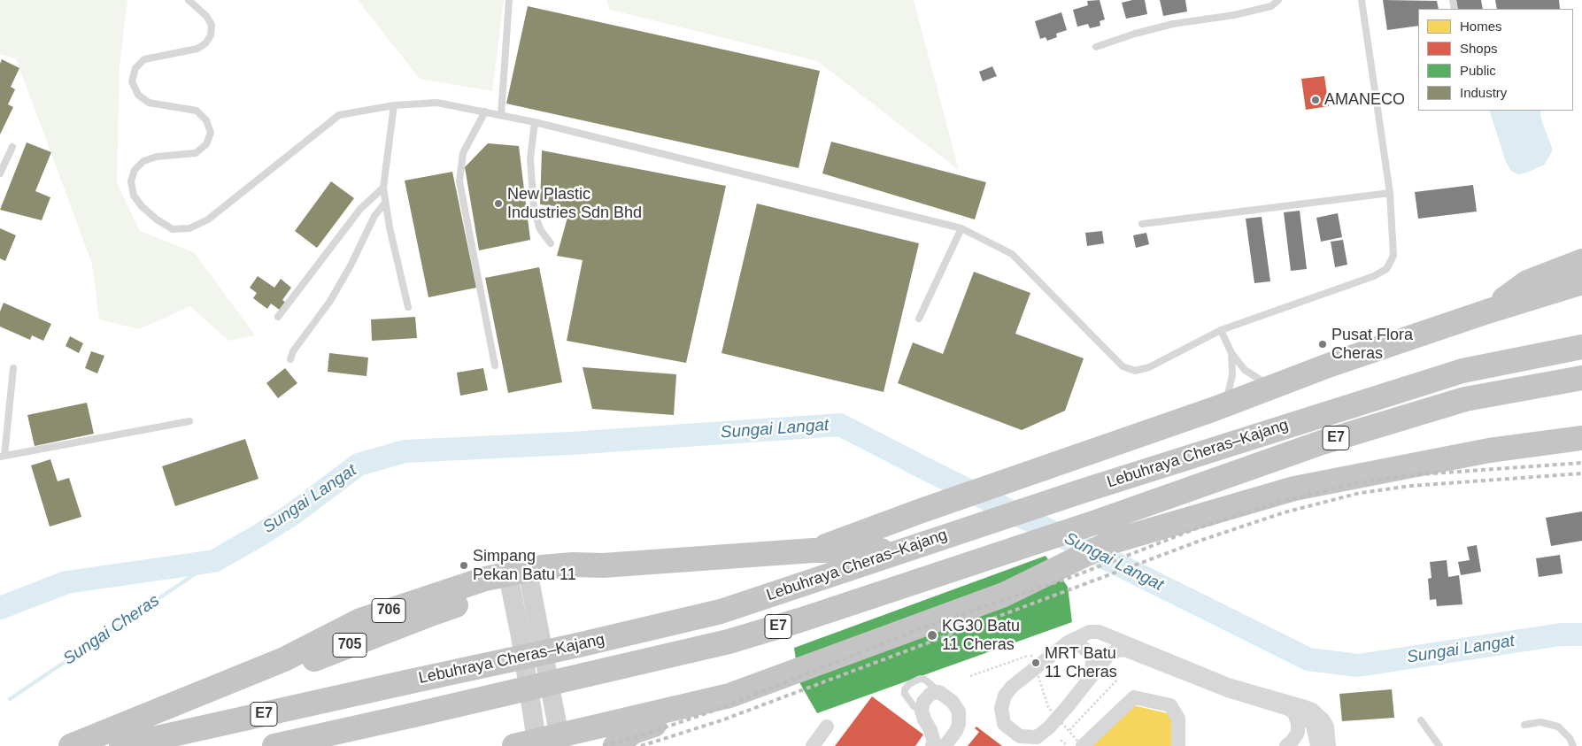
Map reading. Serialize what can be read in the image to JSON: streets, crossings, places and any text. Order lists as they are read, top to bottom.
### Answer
{
  "streets": {
    "highway": [
      "E7",
      "Lebuhraya Cheras–Kajang",
      "706",
      "705"
    ]
  },
  "crossings": [
    ["706", "705"]
  ],
  "water": ["Sungai Langat", "Sungai Cheras"],
  "places": [
    "AMANECO",
    "New Plastic Industries Sdn Bhd",
    "Pusat Flora Cheras",
    "Simpang Pekan Batu 11",
    "KG30 Batu 11 Cheras",
    "MRT Batu 11 Cheras"
  ],
  "legend": [
    "Homes",
    "Shops",
    "Public",
    "Industry"
  ]
}
